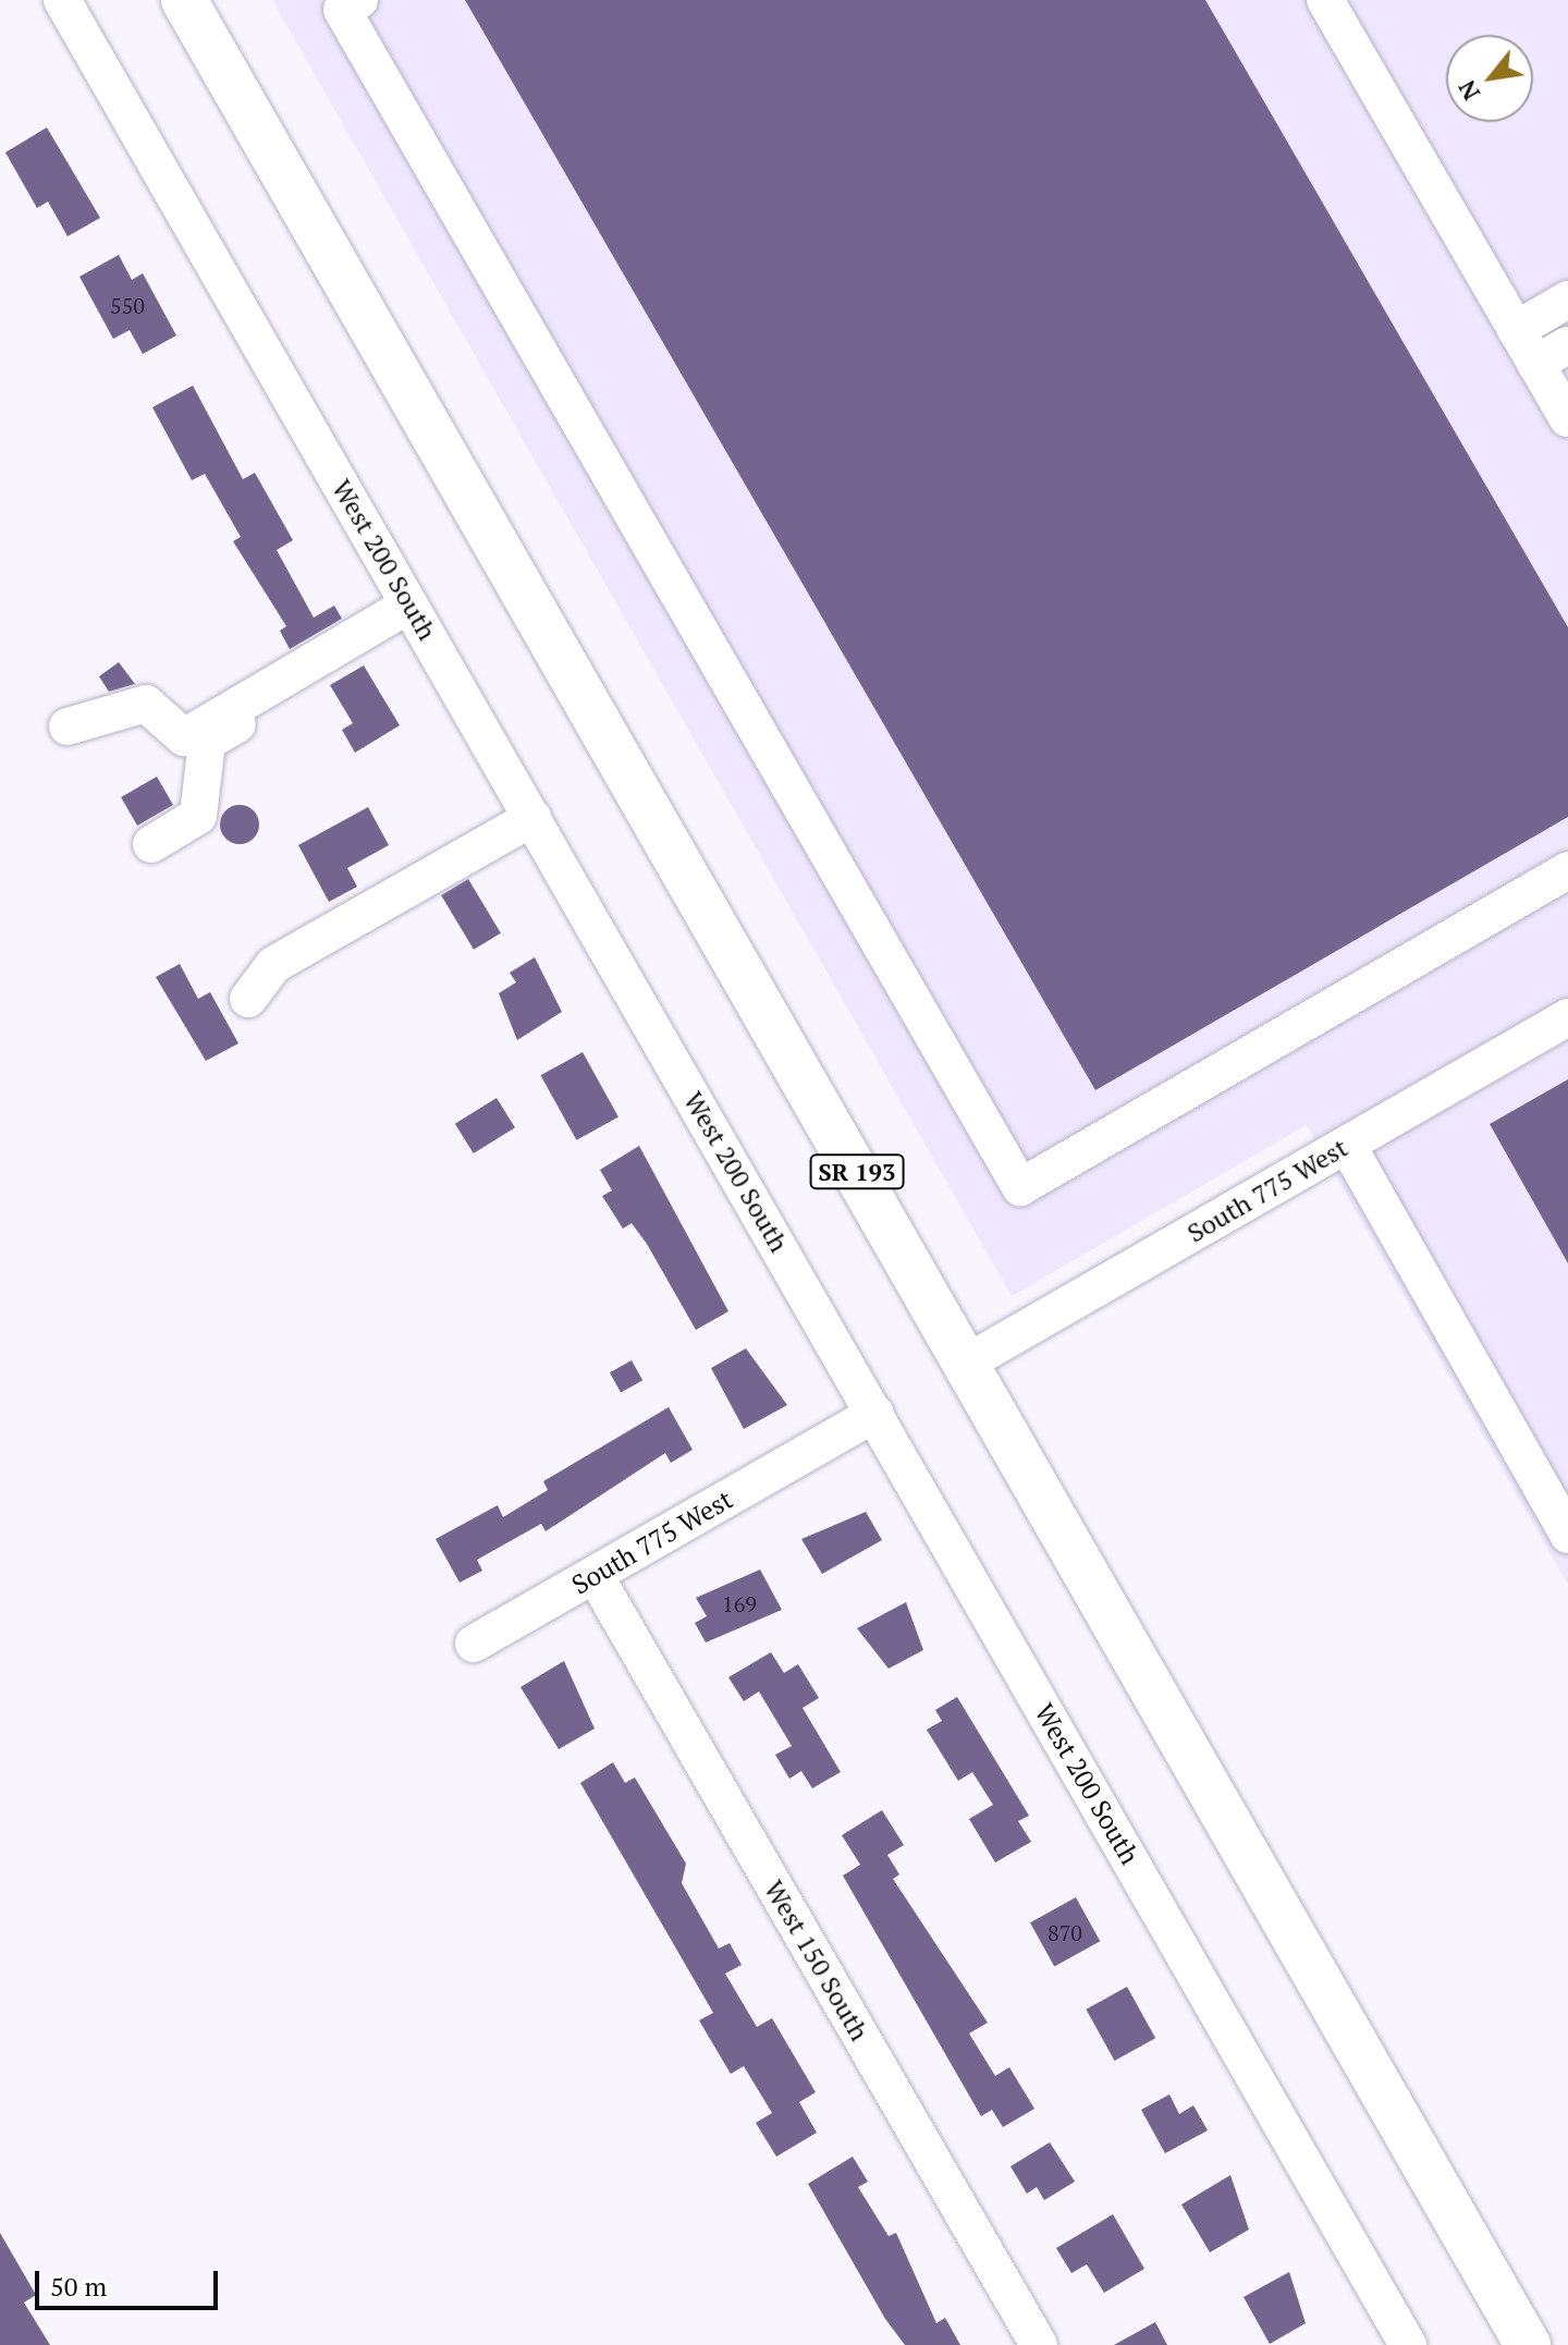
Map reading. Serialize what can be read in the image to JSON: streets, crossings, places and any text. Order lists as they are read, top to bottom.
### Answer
{
  "streets": {
    "main road": ["SR 193"],
    "street": ["West 200 South", "South 775 West", "West 150 South"]
  },
  "crossings": [
    ["West 200 South", "South 775 West"],
    ["SR 193", "South 775 West"],
    ["South 775 West", "West 150 South"]
  ],
  "house_numbers": ["550", "169", "870"],
  "scale_bar": "50 m",
  "north": "bottom left"
}
